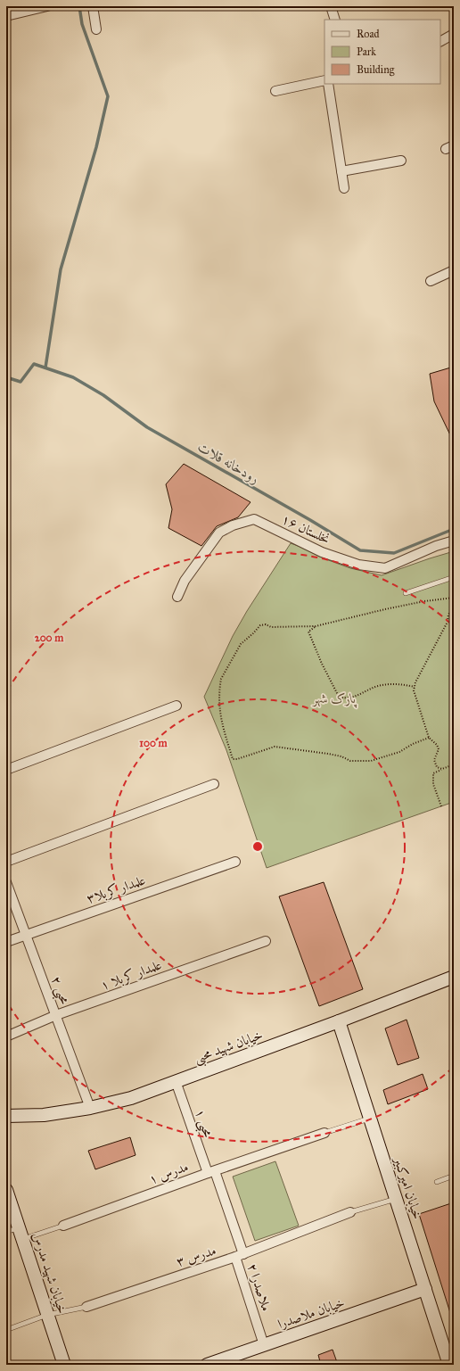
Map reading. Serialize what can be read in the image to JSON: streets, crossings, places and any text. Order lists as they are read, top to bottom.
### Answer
{
  "streets": {
    "main road": [
      "خیابان شهید محبی",
      "خیابان امیرکبیر",
      "خیابان شهید مدرس",
      "خیابان ملاصدرا"
    ],
    "street": [
      "نخلستان ۱۶",
      "علمدار کربلا۳",
      "علمدار کربلا ۱",
      "محبی ۲",
      "محبی ۱",
      "مدرس ۱",
      "مدرس ۳",
      "ملاصدرا ۲"
    ]
  },
  "crossings": [
    ["علمدار کربلا۳", "محبی ۲"],
    ["علمدار کربلا ۱", "محبی ۲"],
    ["محبی ۲", "خیابان شهید محبی"],
    ["خیابان شهید محبی", "محبی ۱"],
    ["خیابان شهید محبی", "خیابان امیرکبیر"],
    ["محبی ۱", "مدرس ۱"],
    ["محبی ۱", "مدرس ۳"],
    ["محبی ۱", "ملاصدرا ۲"],
    ["مدرس ۱", "خیابان شهید مدرس"],
    ["خیابان امیرکبیر", "خیابان ملاصدرا"],
    ["مدرس ۳", "خیابان شهید مدرس"],
    ["مدرس ۳", "ملاصدرا ۲"],
    ["ملاصدرا ۲", "خیابان ملاصدرا"]
  ],
  "water": ["رودخانه قلات"],
  "parks": ["پارک شهر"],
  "legend": ["Road", "Park", "Building"],
  "rings": ["200 m", "100 m"]
}
